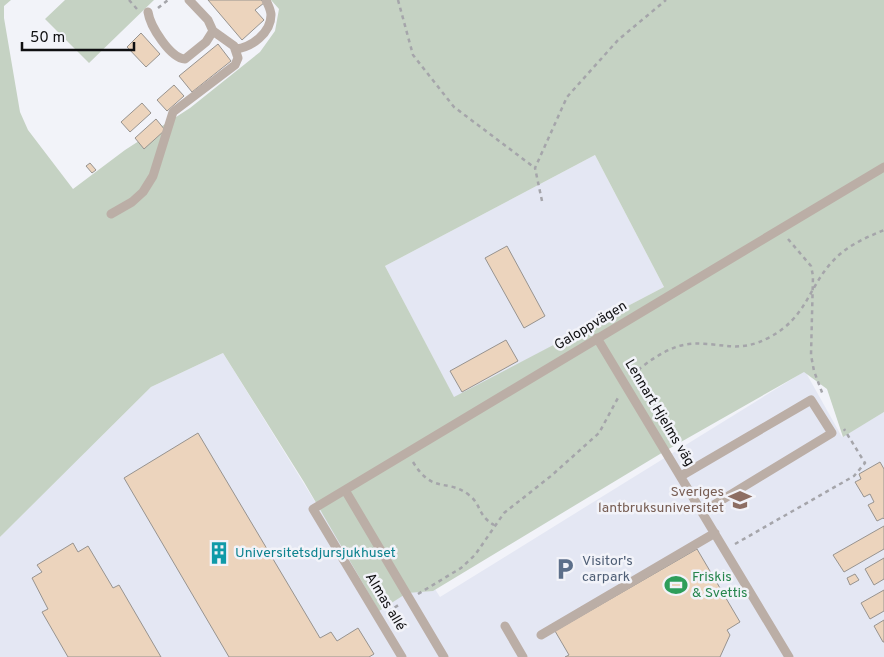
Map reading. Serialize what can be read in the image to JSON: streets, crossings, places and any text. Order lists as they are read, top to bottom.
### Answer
{
  "streets": {
    "lane": ["Galoppvägen", "Lennart Hjelms väg", "Almas allé"]
  },
  "crossings": [
    ["Galoppvägen", "Lennart Hjelms väg"],
    ["Galoppvägen", "Almas allé"]
  ],
  "places": {
    "school or university": ["Sveriges lantbruksuniversitet"],
    "building": ["Universitetsdjursjukhuset"],
    "parking": ["Visitor's carpark"],
    "sports": ["Friskis & Svettis"]
  },
  "scale_bar": "50 m"
}
